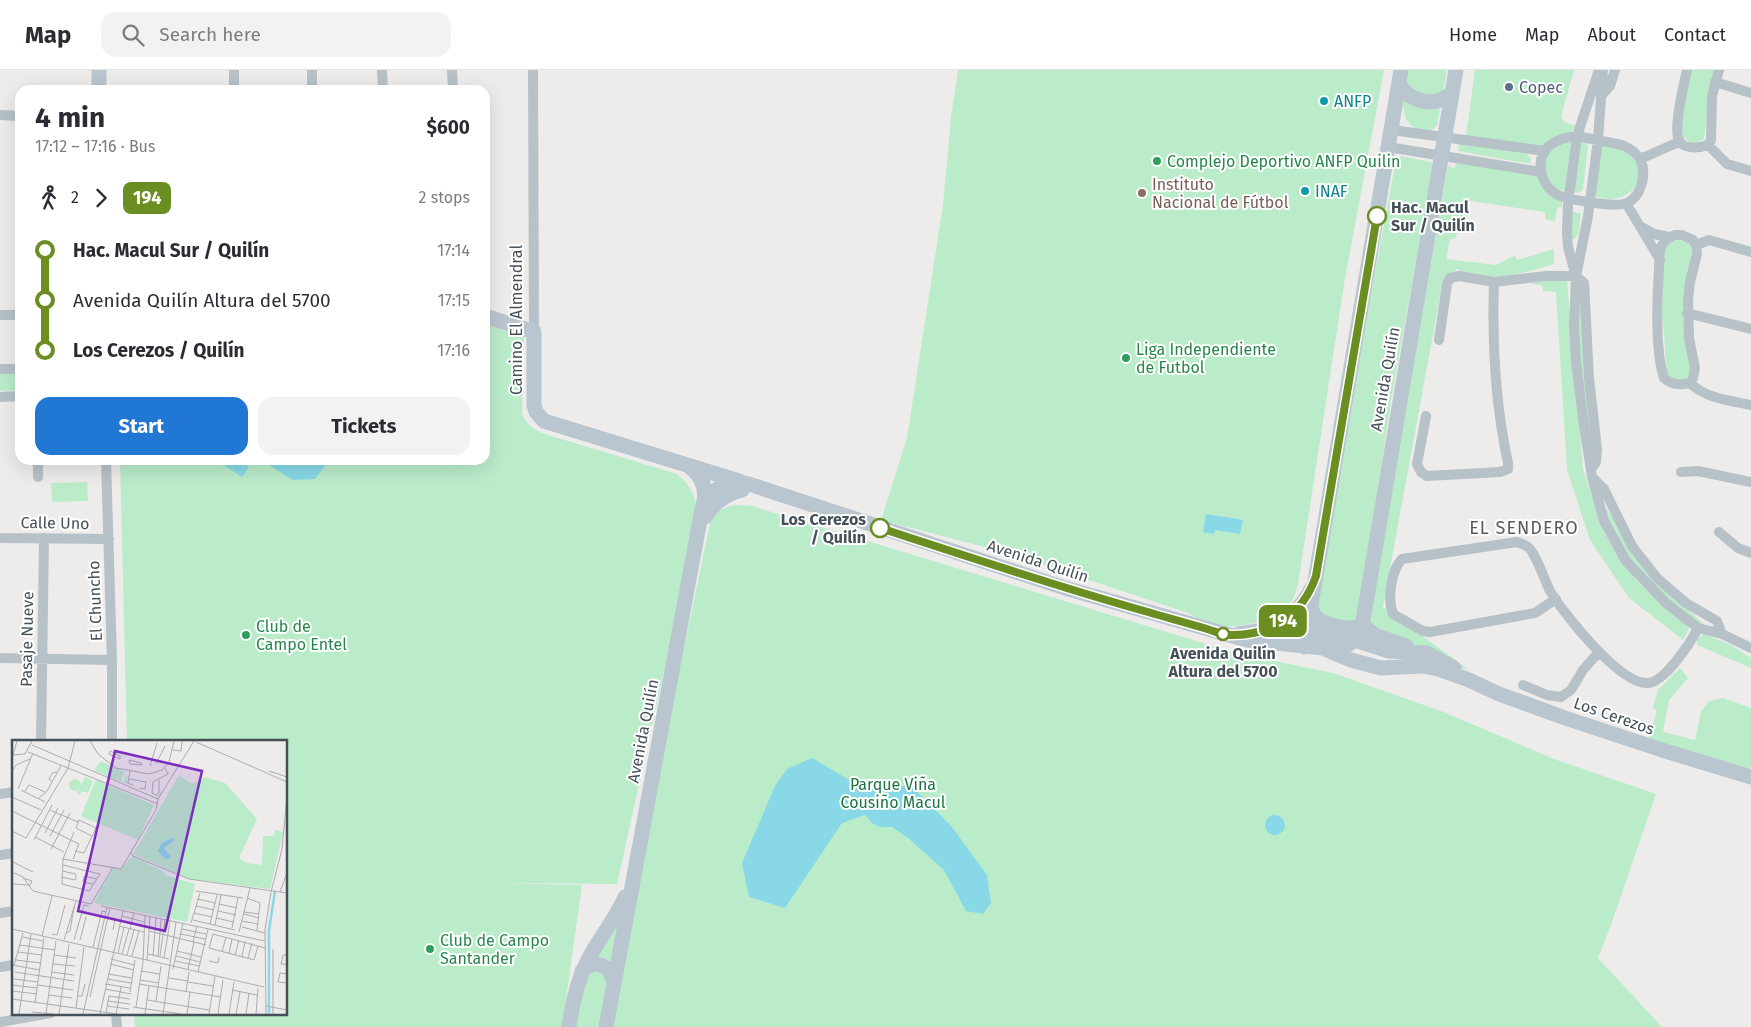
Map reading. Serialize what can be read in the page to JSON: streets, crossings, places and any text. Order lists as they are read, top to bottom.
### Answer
{
  "streets": {
    "main road": ["Camino El Almendral", "Avenida Quilín", "Los Cerezos"],
    "street": ["Calle Uno", "El Chuncho", "Pasaje Nueve"]
  },
  "crossings": [
    ["Camino El Almendral", "Avenida Quilín"],
    ["Avenida Quilín", "Los Cerezos"],
    ["Calle Uno", "El Chuncho"],
    ["Calle Uno", "Pasaje Nueve"]
  ],
  "districts": ["EL SENDERO"],
  "parks": ["Parque Viña Cousiño Macul"],
  "places": [
    "Copec",
    "ANFP",
    "Complejo Deportivo ANFP Quilin",
    "INAF",
    "Instituto Nacional de Fútbol",
    "Hac. Macul Sur / Quilín",
    "Liga Independiente de Futbol",
    "Los Cerezos / Quilín",
    "Avenida Quilín Altura del 5700",
    "Club de Campo Entel",
    "Club de Campo Santander"
  ],
  "lines": ["bus line 194"],
  "page": {
    "header": "Map",
    "search": "Search here",
    "nav": [
      "Home",
      "Map",
      "About",
      "Contact"
    ],
    "on_map": "194",
    "heading": ["4 min", "17:12 – 17:16 · Bus", "$600"],
    "legs": ["2", "194", "2 stops"],
    "list": [
      {
        "name": "Hac. Macul Sur / Quilín",
        "value": "17:14"
      },
      {
        "name": "Avenida Quilín Altura del 5700",
        "value": "17:15"
      },
      {
        "name": "Los Cerezos / Quilín",
        "value": "17:16"
      }
    ],
    "buttons": ["Start", "Tickets"]
  }
}
